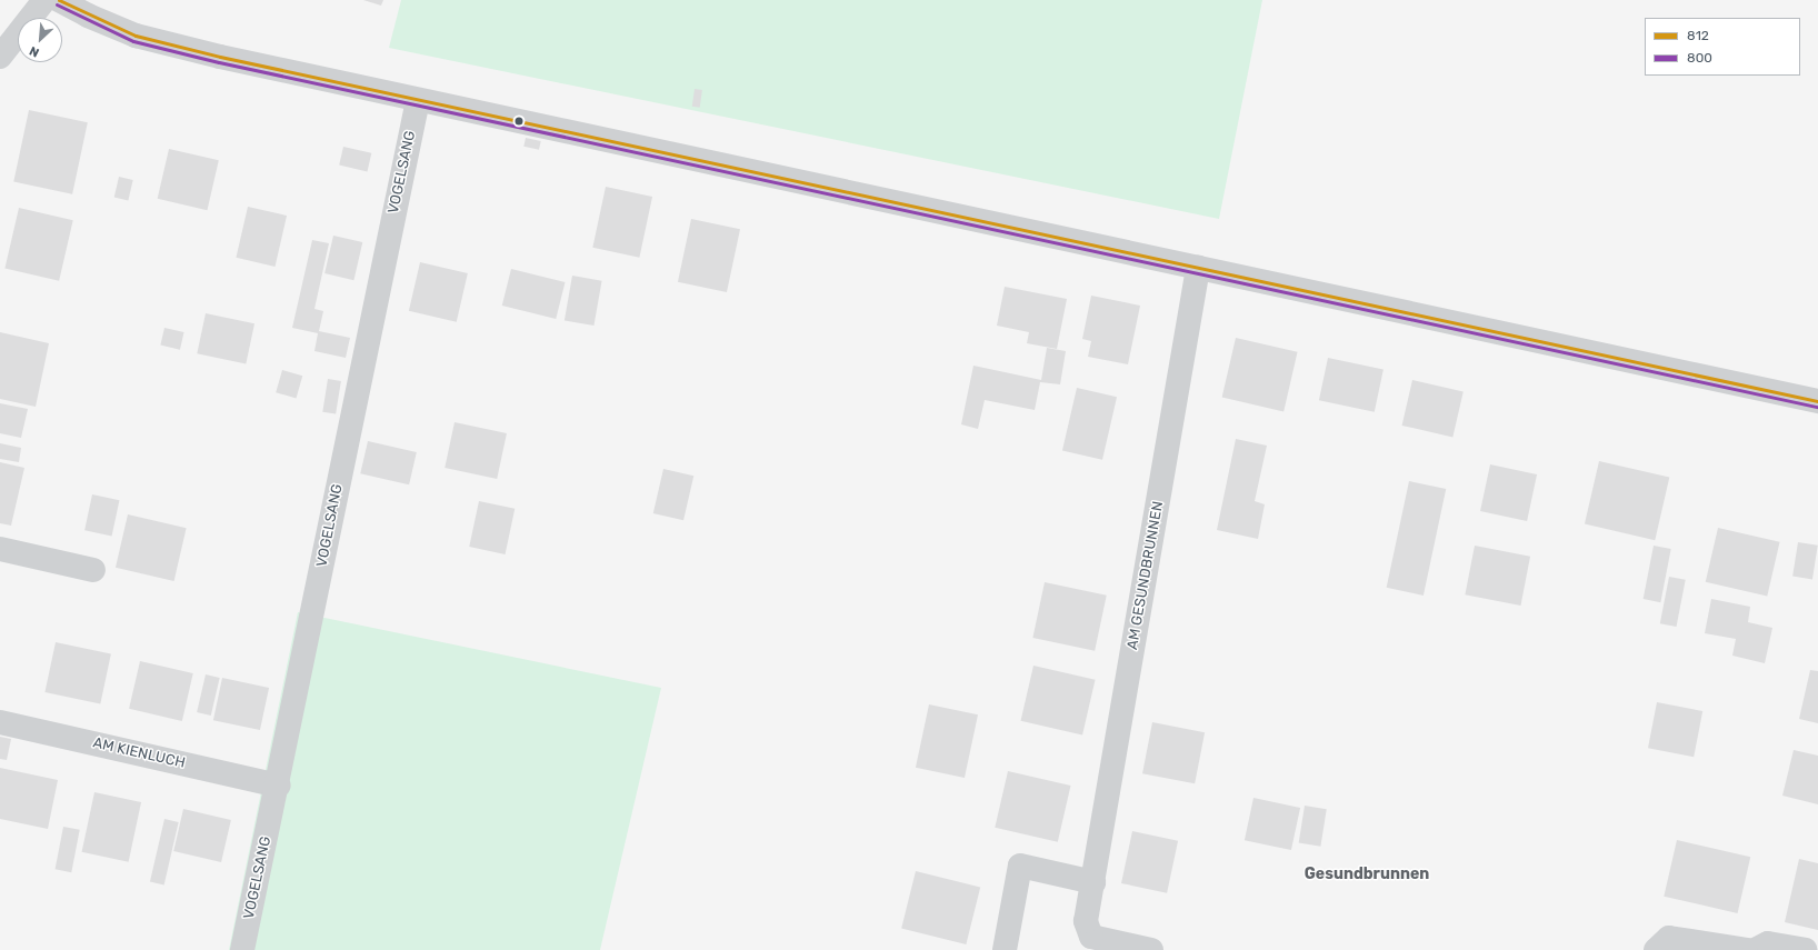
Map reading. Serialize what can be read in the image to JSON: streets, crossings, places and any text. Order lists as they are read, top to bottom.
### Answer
{
  "streets": {
    "street": ["VOGELSANG", "AM GESUNDBRUNNEN", "AM KIENLUCH"]
  },
  "crossings": [
    ["VOGELSANG", "AM KIENLUCH"]
  ],
  "districts": ["Gesundbrunnen"],
  "lines": ["transit line 812", "transit line 800"],
  "legend": ["812", "800"],
  "north": "bottom left"
}
